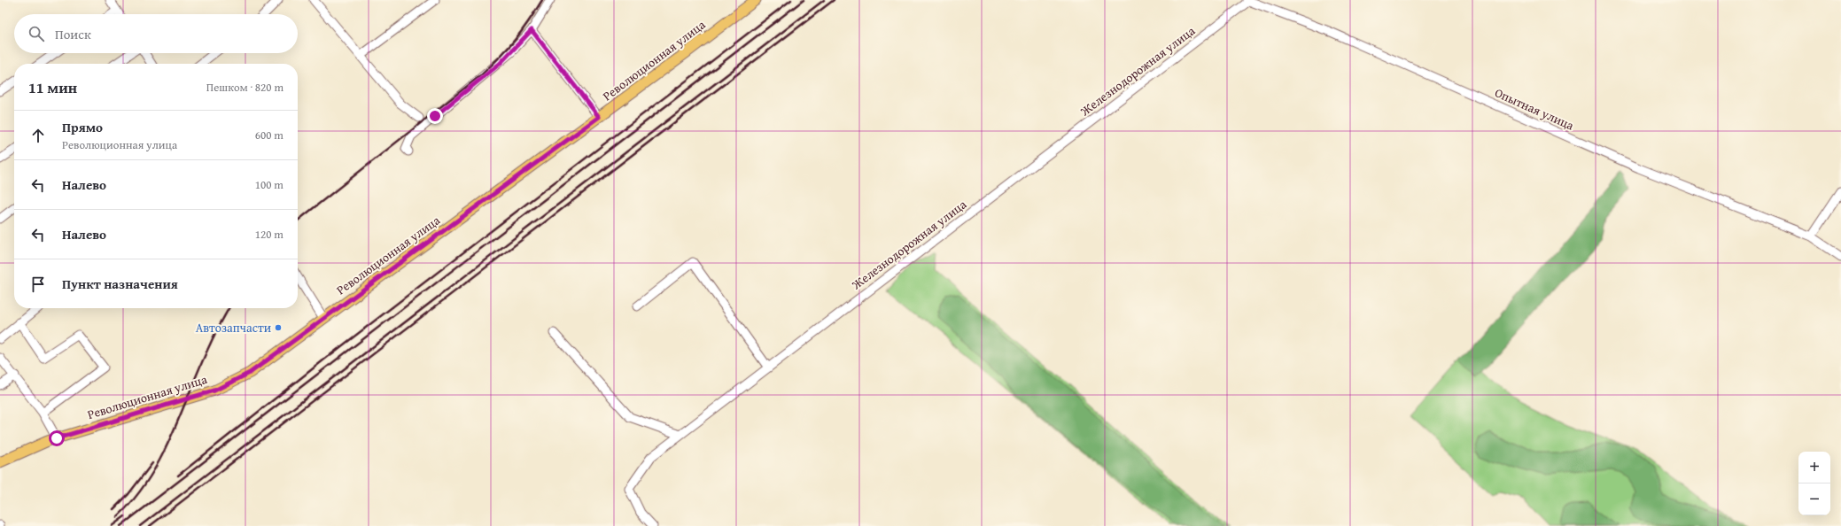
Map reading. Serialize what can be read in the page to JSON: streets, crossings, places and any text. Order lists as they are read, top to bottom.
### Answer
{
  "streets": {
    "main road": ["Революционная улица"],
    "street": ["Железнодорожная улица", "Опытная улица"]
  },
  "crossings": [
    ["Железнодорожная улица", "Опытная улица"]
  ],
  "places": ["Автозапчасти"],
  "page": {
    "search": "Поиск",
    "heading": ["11 мин", "Пешком · 820 m"],
    "list": [
      ["Прямо", "Революционная улица", "600 m"],
      ["Налево", "100 m"],
      ["Налево", "120 m"],
      "Пункт назначения"
    ],
    "map_buttons": ["+", "−"]
  }
}
